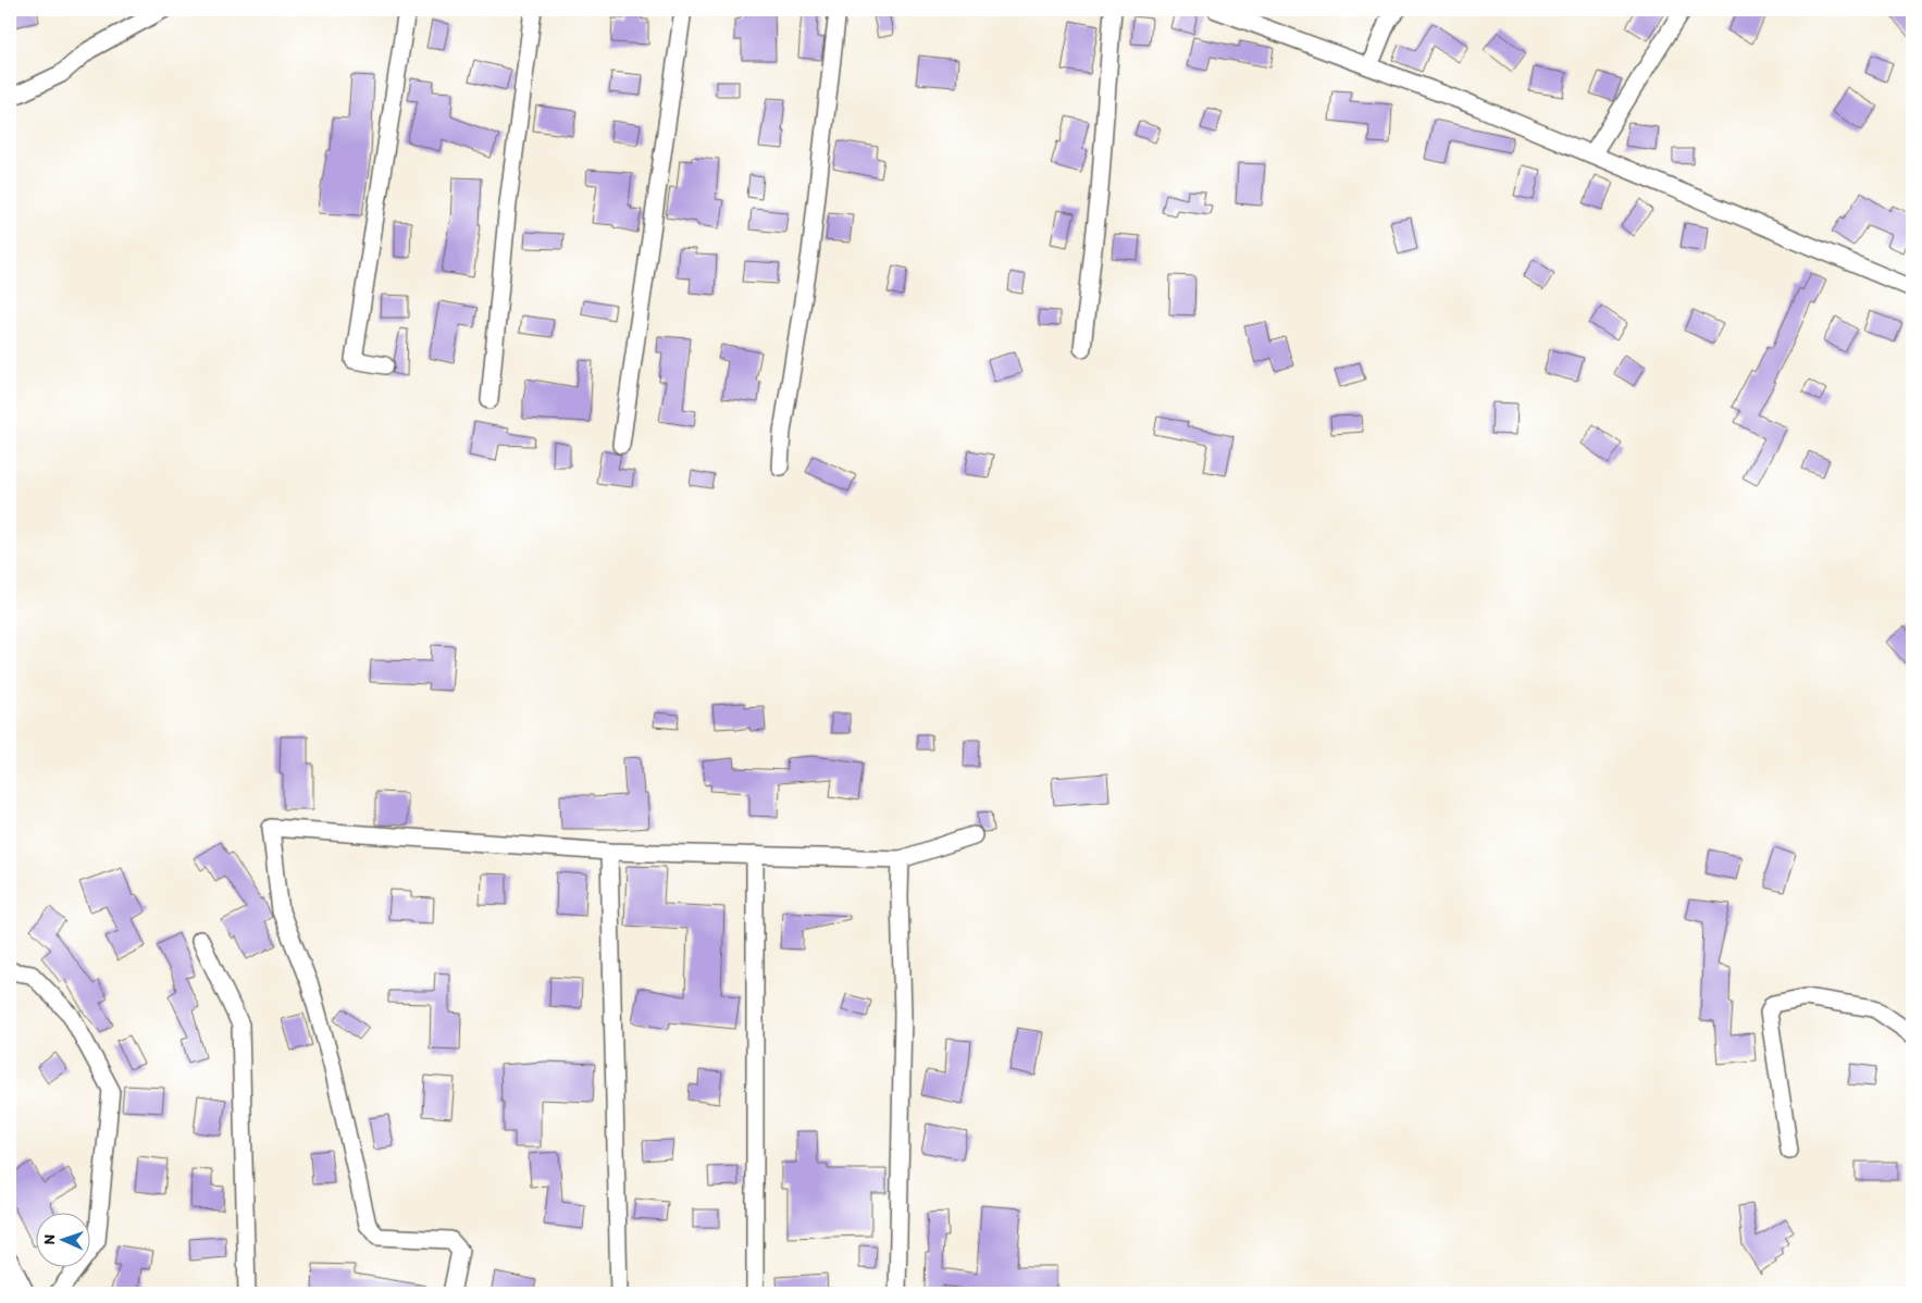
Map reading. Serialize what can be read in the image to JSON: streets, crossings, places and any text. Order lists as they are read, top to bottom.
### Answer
{
  "north": "left"
}
